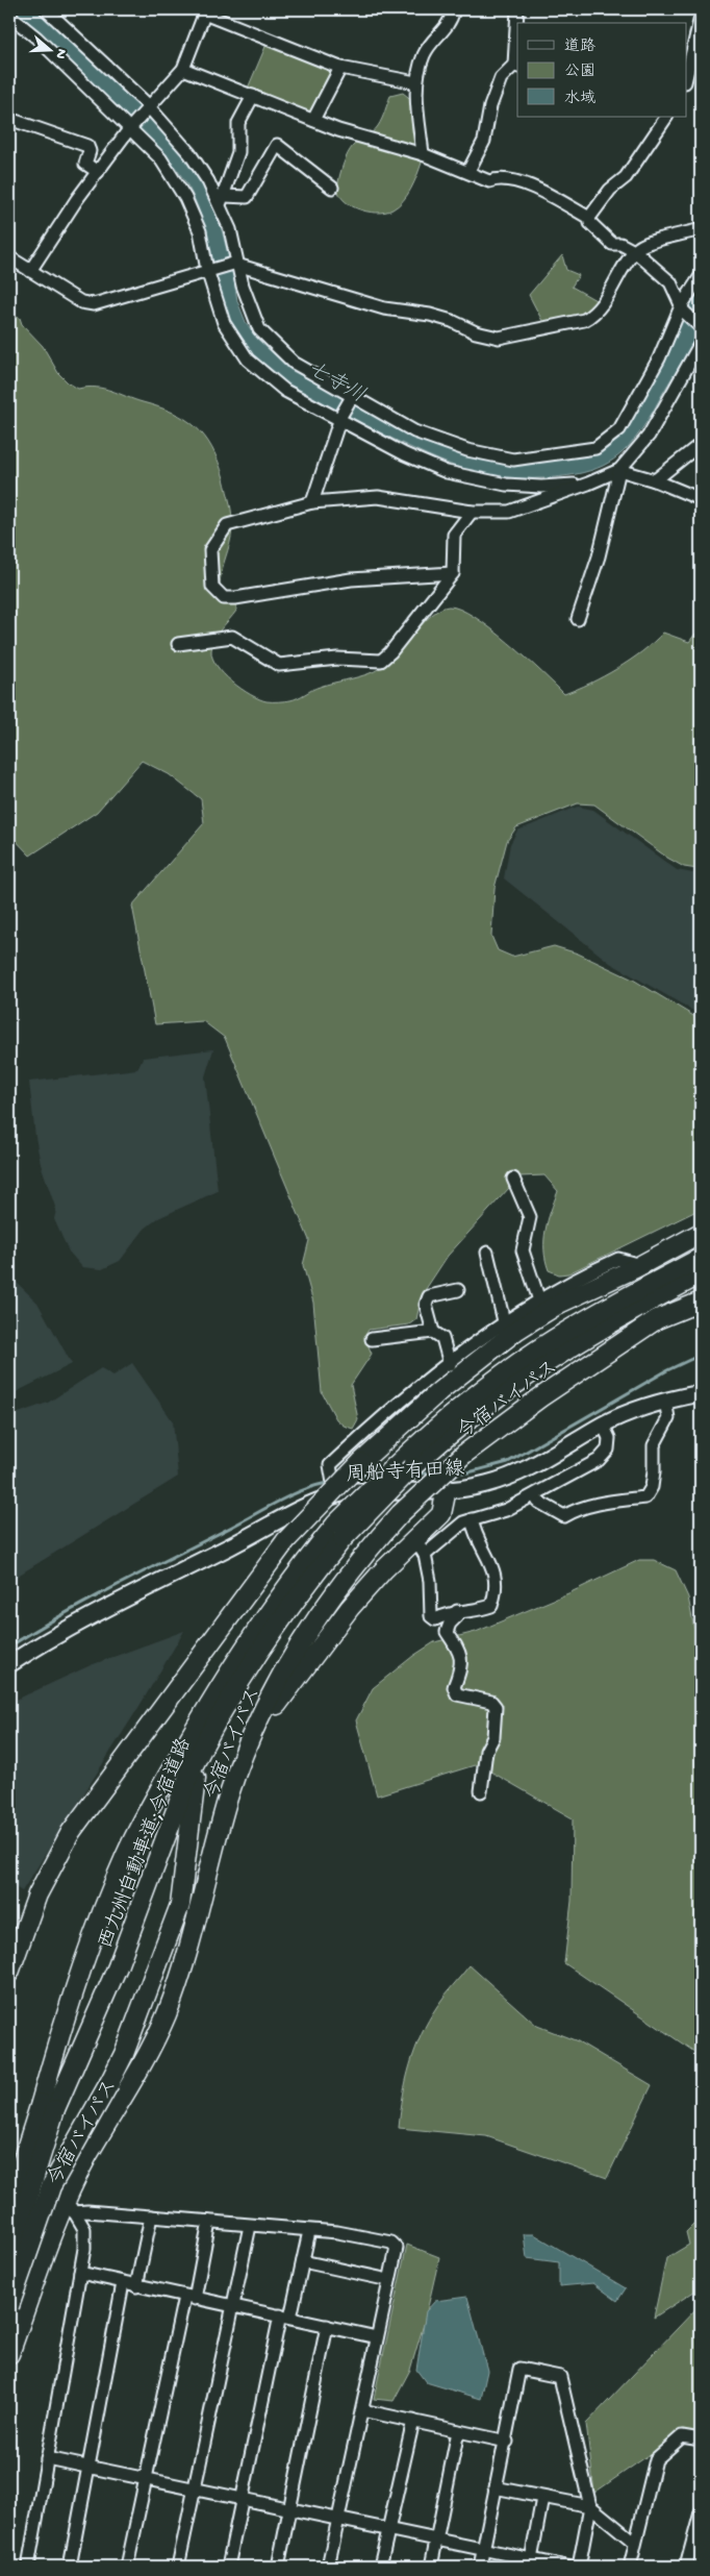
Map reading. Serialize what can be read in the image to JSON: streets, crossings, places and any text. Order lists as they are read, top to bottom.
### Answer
{
  "streets": {
    "highway": ["今宿バイパス", "西九州自動車道;今宿道路"],
    "main road": ["周船寺有田線"]
  },
  "water": ["七寺川"],
  "legend": ["道路", "公園", "水域"],
  "north": "right"
}
